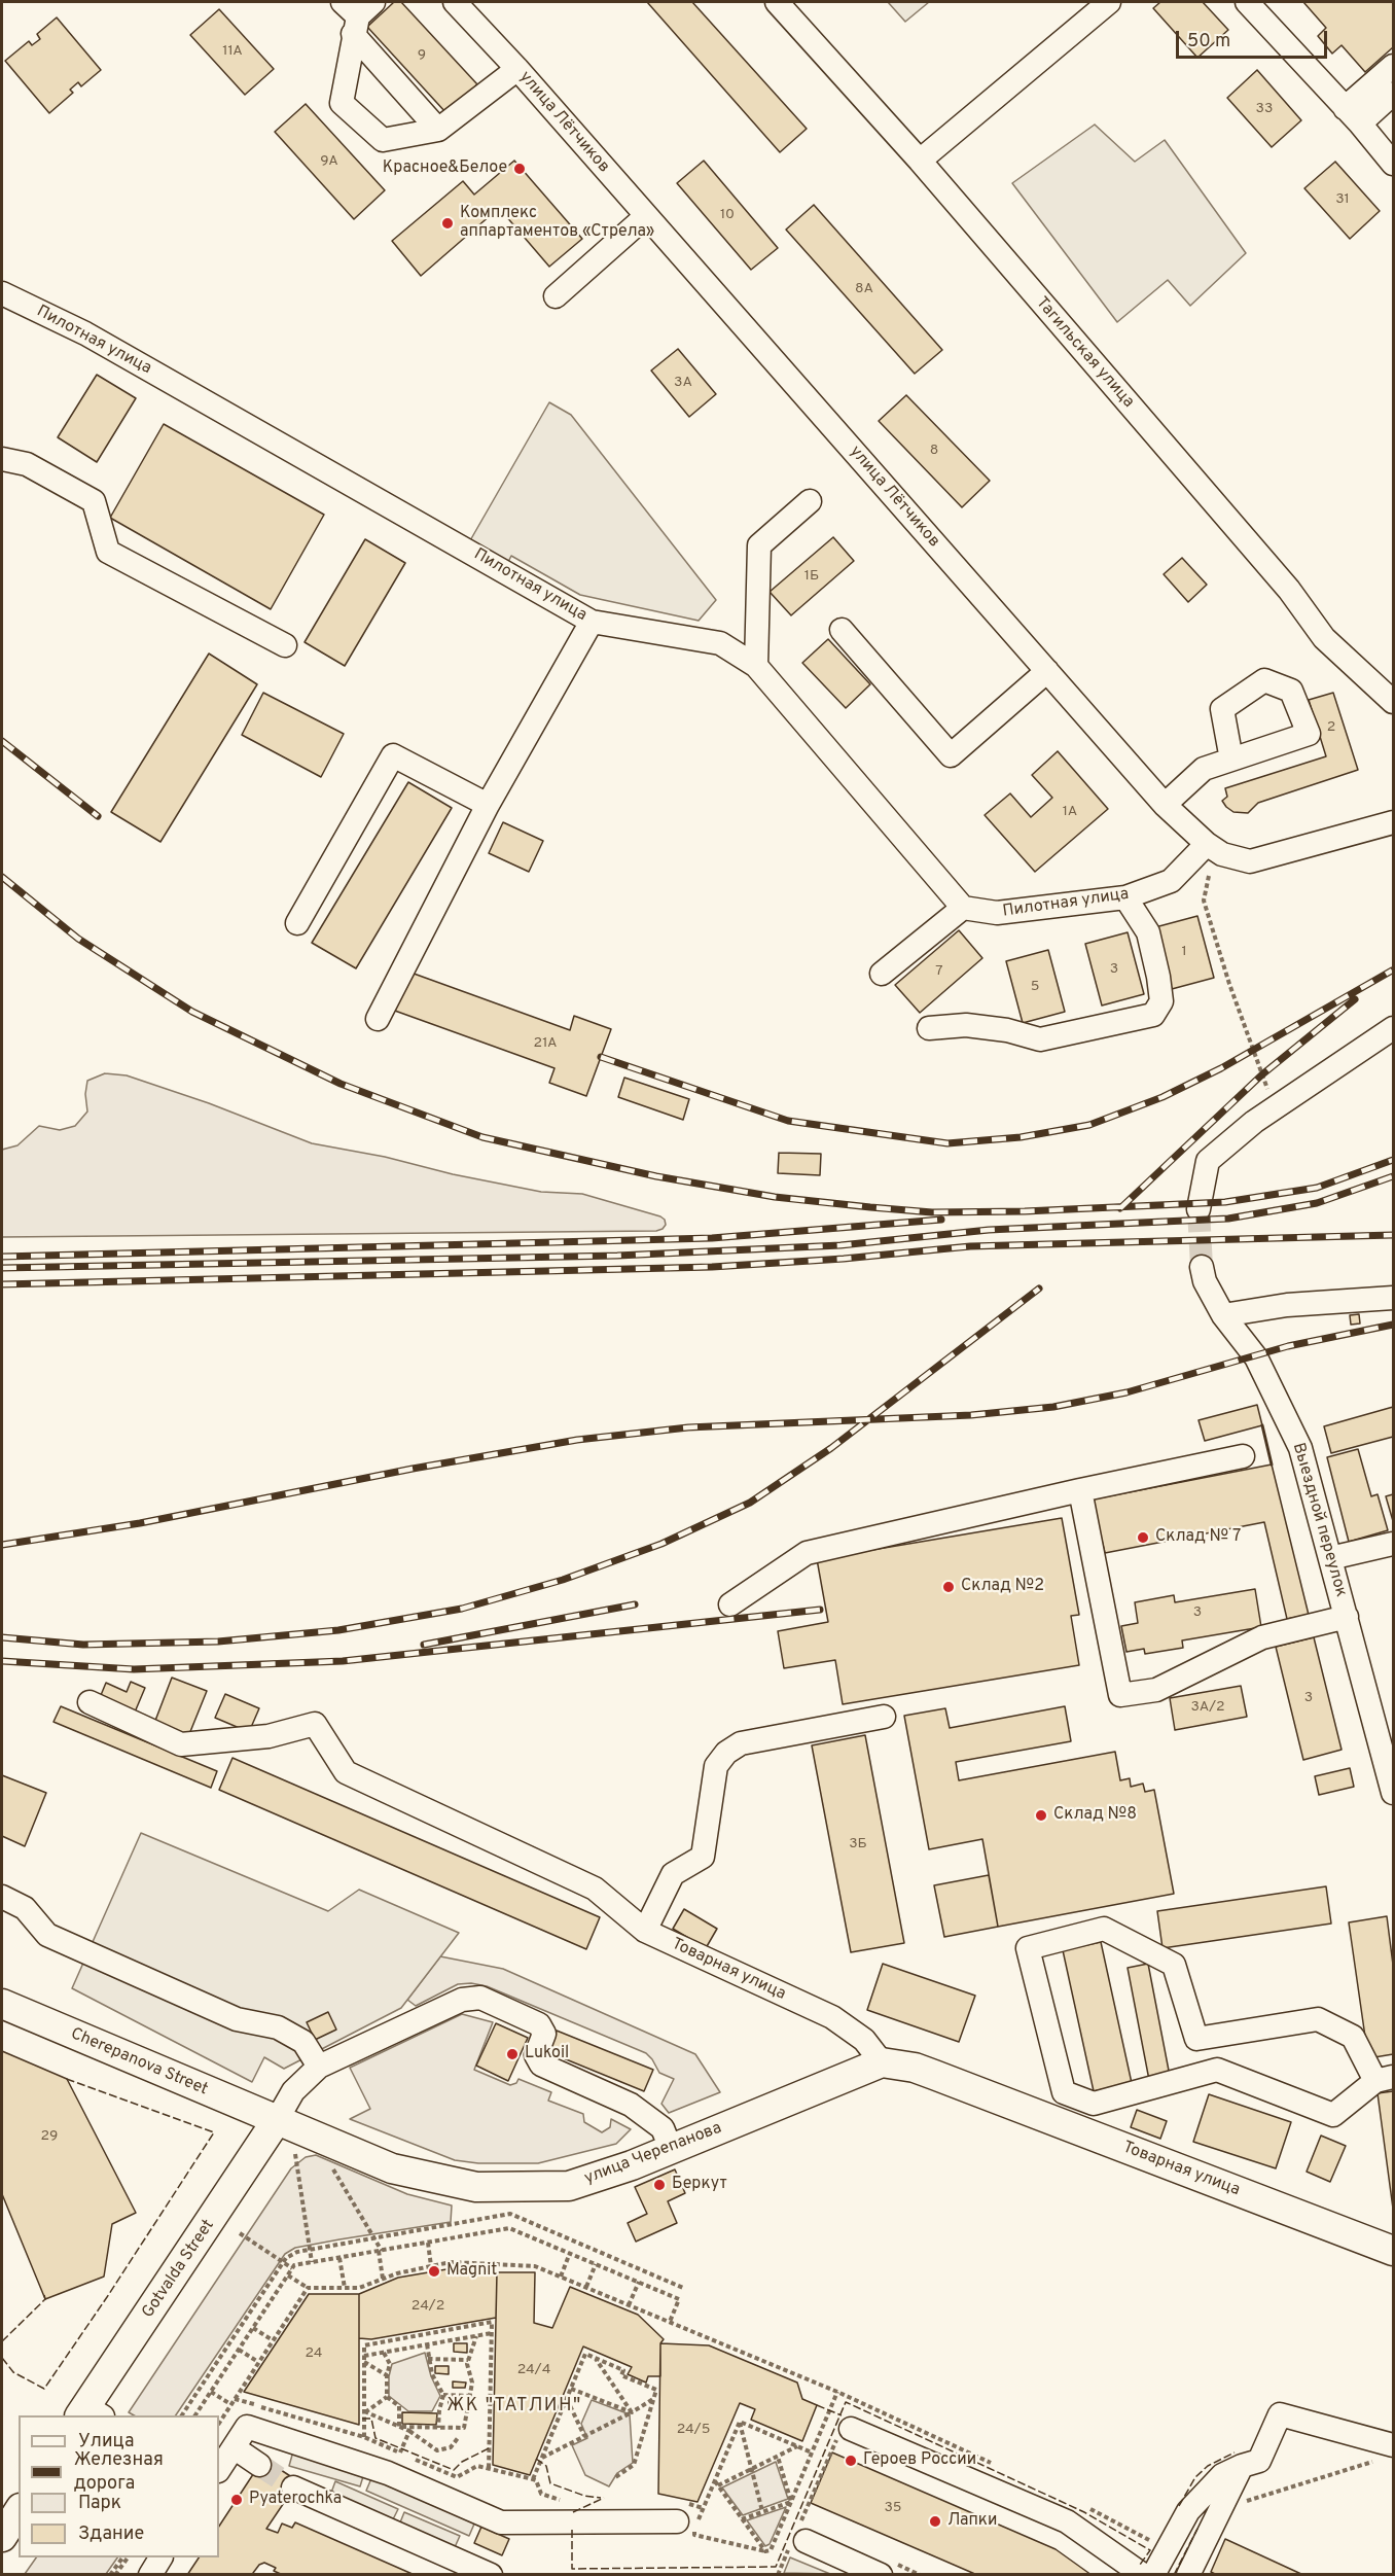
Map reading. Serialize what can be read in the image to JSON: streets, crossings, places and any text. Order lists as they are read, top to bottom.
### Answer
{
  "streets": {
    "main road": [
      "Товарная улица",
      "Cherepanova Street",
      "улица Черепанова",
      "Gotvalda Street"
    ],
    "street": [
      "улица Лётчиков",
      "Пилотная улица",
      "Тагильская улица",
      "Выездной переулок"
    ]
  },
  "crossings": [
    ["улица Лётчиков", "Пилотная улица"],
    ["Товарная улица", "улица Черепанова"],
    ["Cherepanova Street", "улица Черепанова"],
    ["Cherepanova Street", "Gotvalda Street"],
    ["улица Черепанова", "Gotvalda Street"]
  ],
  "districts": ["ЖК \"ТАТЛИН\""],
  "places": [
    "Красное&Белое",
    "Комплекс аппартаментов «Стрела»",
    "Склад № 7",
    "Склад №2",
    "Склад №8",
    "Lukoil",
    "Беркут",
    "Magnit",
    "Героев России",
    "Pyaterochka",
    "Лапки"
  ],
  "house_numbers": [
    "11А",
    "9",
    "33",
    "9А",
    "31",
    "10",
    "8А",
    "3А",
    "8",
    "1Б",
    "2",
    "1А",
    "1",
    "3",
    "7",
    "5",
    "21А",
    "3",
    "3",
    "3А/2",
    "3Б",
    "29",
    "24/2",
    "24",
    "24/4",
    "24/5",
    "35"
  ],
  "legend": [
    "Улица",
    "Железная дорога",
    "Парк",
    "Здание"
  ],
  "scale_bar": "50 m"
}
